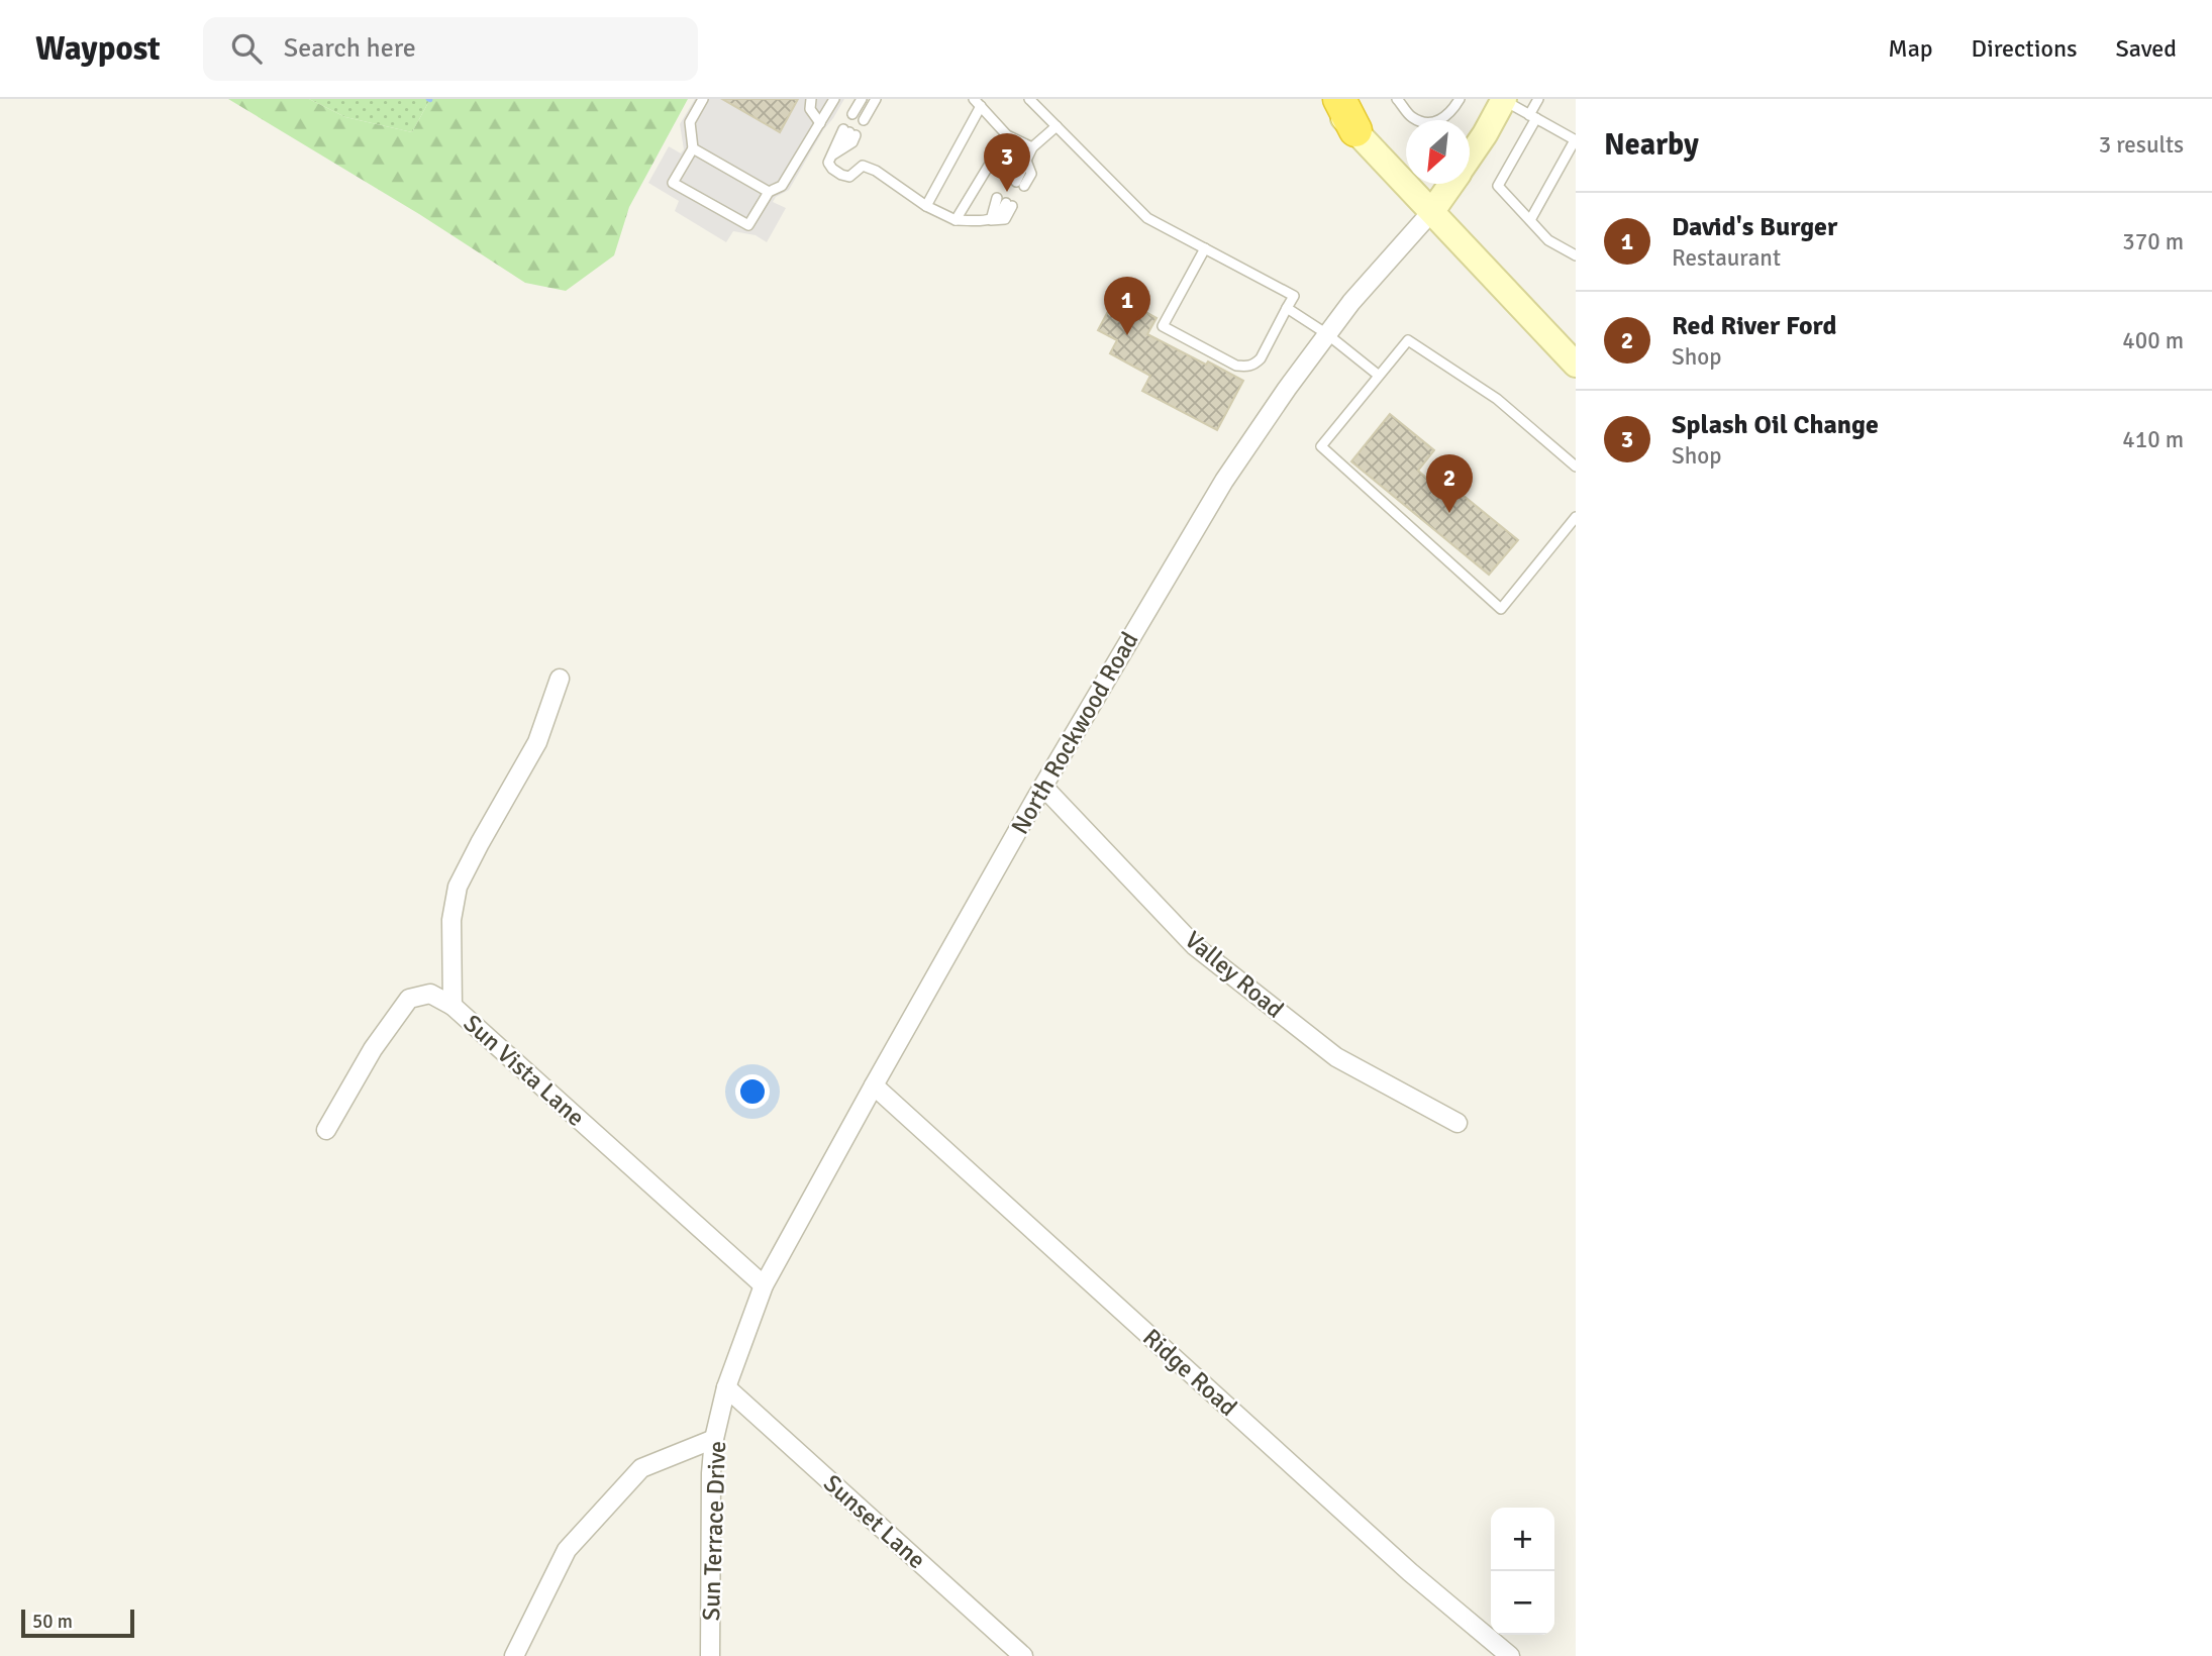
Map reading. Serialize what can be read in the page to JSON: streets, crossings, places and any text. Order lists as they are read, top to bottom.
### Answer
{
  "streets": {
    "street": [
      "North Rockwood Road",
      "Valley Road",
      "Sun Vista Lane",
      "Ridge Road",
      "Sunset Lane",
      "Sun Terrace Drive"
    ]
  },
  "crossings": [
    ["North Rockwood Road", "Valley Road"],
    ["North Rockwood Road", "Sun Vista Lane"],
    ["North Rockwood Road", "Ridge Road"],
    ["North Rockwood Road", "Sun Terrace Drive"],
    ["Sun Vista Lane", "Sun Terrace Drive"],
    ["Sunset Lane", "Sun Terrace Drive"]
  ],
  "scale_bar": "50 m",
  "north": "bottom left",
  "page": {
    "header": "Waypost",
    "search": "Search here",
    "nav": ["Map", "Directions", "Saved"],
    "heading": ["Nearby", "3 results"],
    "pins": ["3", "1", "2"],
    "list": [
      {
        "mark": "1",
        "name": "David's Burger",
        "note": "Restaurant",
        "value": "370 m"
      },
      {
        "mark": "2",
        "name": "Red River Ford",
        "note": "Shop",
        "value": "400 m"
      },
      {
        "mark": "3",
        "name": "Splash Oil Change",
        "note": "Shop",
        "value": "410 m"
      }
    ],
    "map_buttons": ["+", "−"],
    "scale": "50 m"
  }
}
